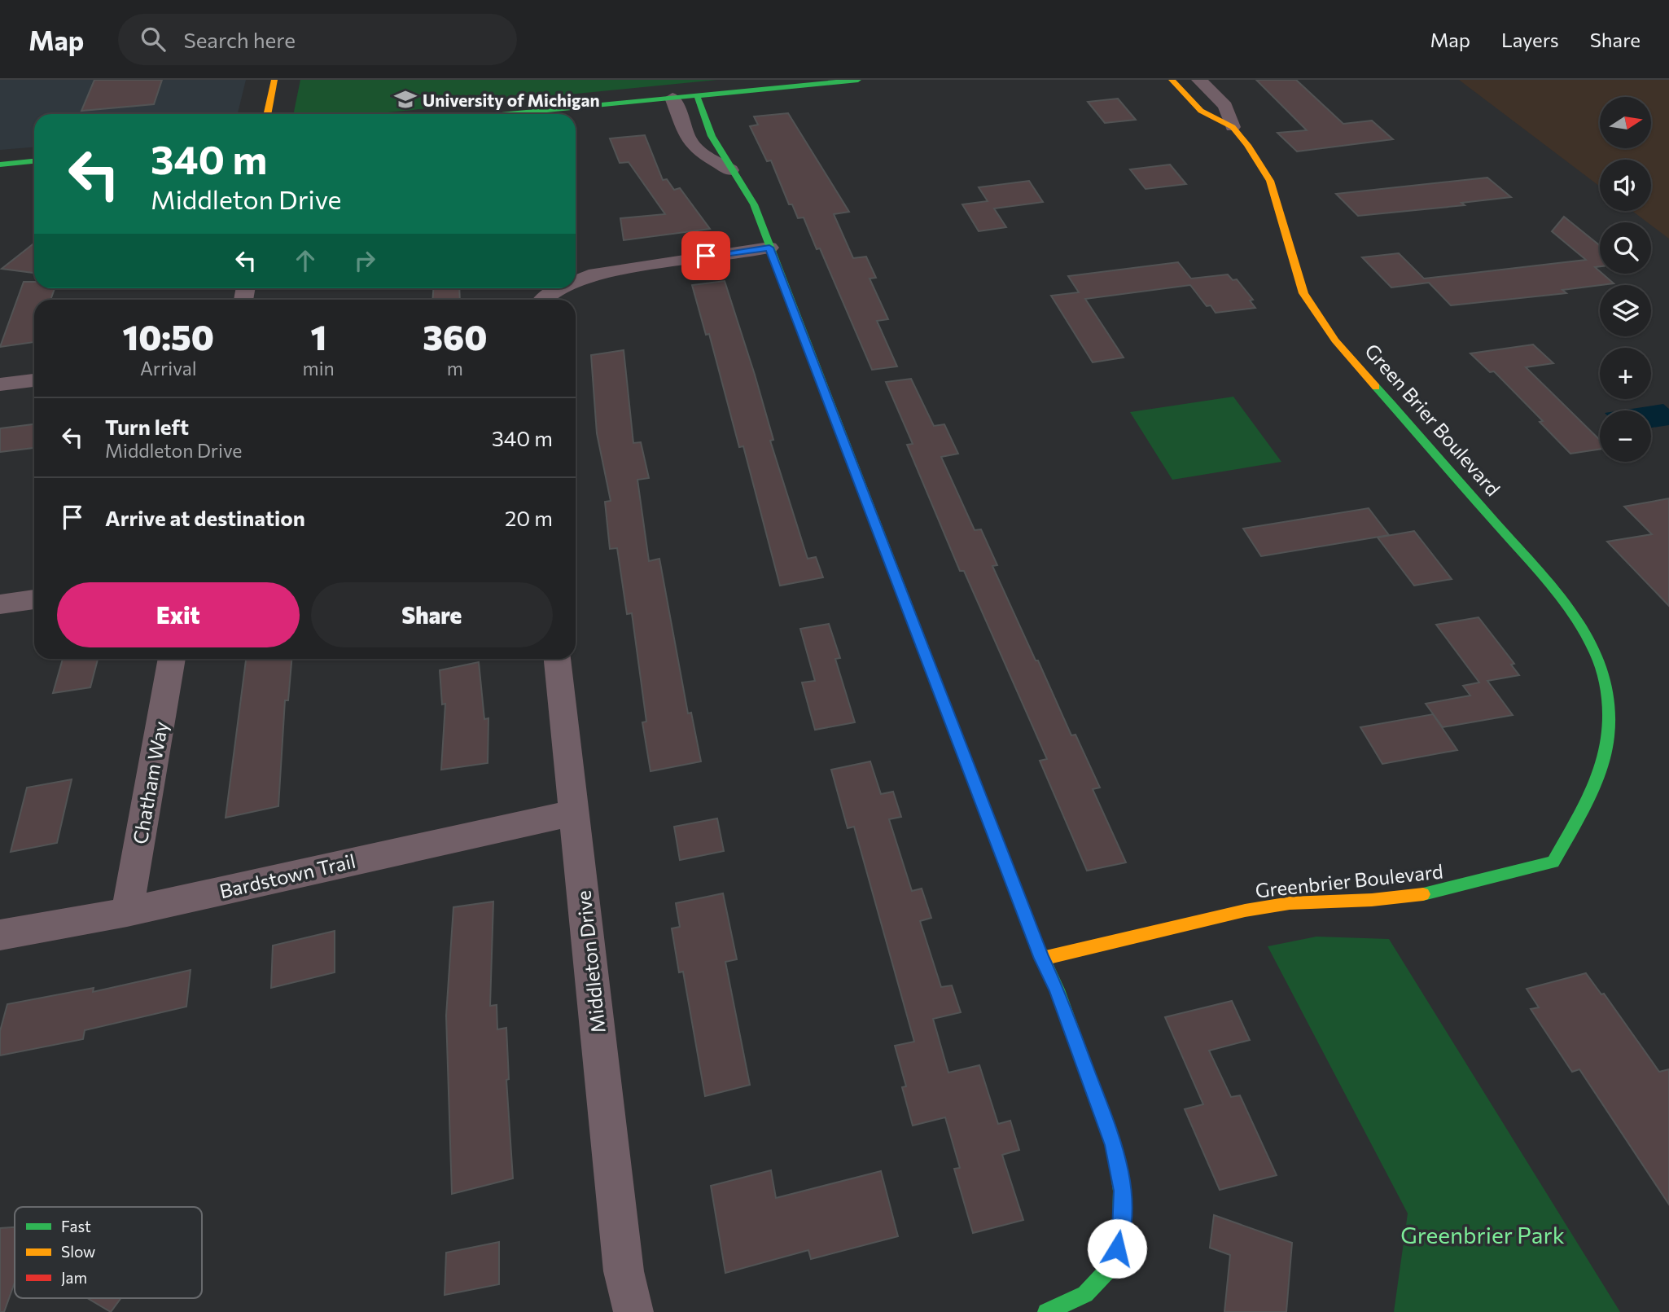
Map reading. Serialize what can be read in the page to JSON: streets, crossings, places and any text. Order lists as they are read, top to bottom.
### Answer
{
  "streets": {
    "street": [
      "Green Brier Boulevard",
      "Chatham Way",
      "Bardstown Trail",
      "Greenbrier Boulevard",
      "Middleton Drive"
    ]
  },
  "crossings": [
    ["Green Brier Boulevard", "Greenbrier Boulevard"],
    ["Chatham Way", "Bardstown Trail"],
    ["Bardstown Trail", "Middleton Drive"]
  ],
  "parks": ["Greenbrier Park"],
  "places": {
    "school or university": ["University of Michigan"]
  },
  "legend": ["Fast", "Slow", "Jam"],
  "north": "right",
  "page": {
    "header": "Map",
    "search": "Search here",
    "nav": ["Map", "Layers", "Share"],
    "map_buttons": ["+", "−"],
    "turn": ["340 m", "Middleton Drive"],
    "eta": [
      "10:50",
      "Arrival",
      "1",
      "min",
      "360",
      "m"
    ],
    "list": [
      {
        "name": "Turn left",
        "note": "Middleton Drive",
        "value": "340 m"
      },
      {
        "name": "Arrive at destination",
        "value": "20 m"
      }
    ],
    "buttons": ["Exit", "Share"]
  }
}
